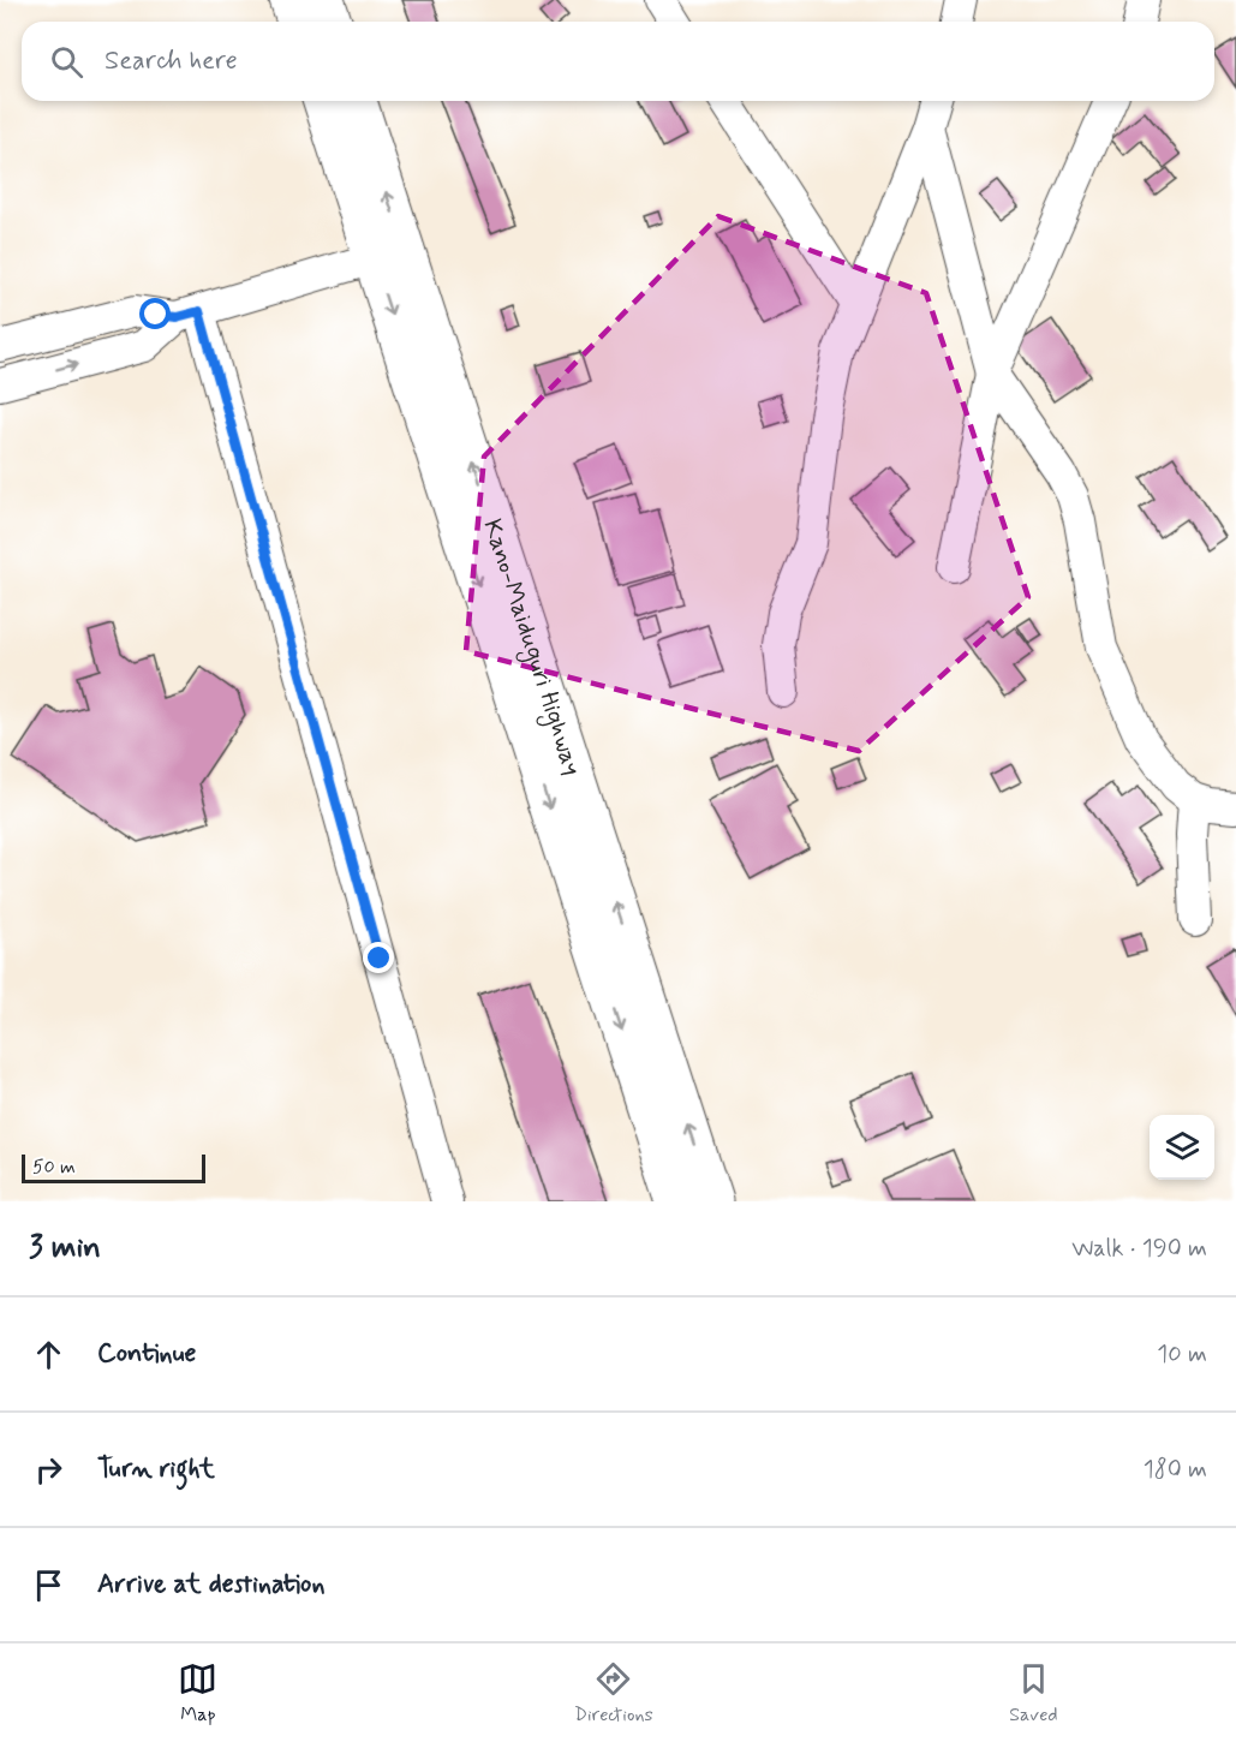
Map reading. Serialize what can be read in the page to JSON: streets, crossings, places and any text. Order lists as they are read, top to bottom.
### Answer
{
  "streets": {
    "highway": ["Kano-Maiduguri Highway"]
  },
  "scale_bar": "50 m",
  "page": {
    "search": "Search here",
    "scale": "50 m",
    "heading": ["3 min", "Walk · 190 m"],
    "list": [
      ["Continue", "10 m"],
      ["Turn right", "180 m"],
      "Arrive at destination"
    ],
    "nav": ["Map", "Directions", "Saved"]
  }
}
